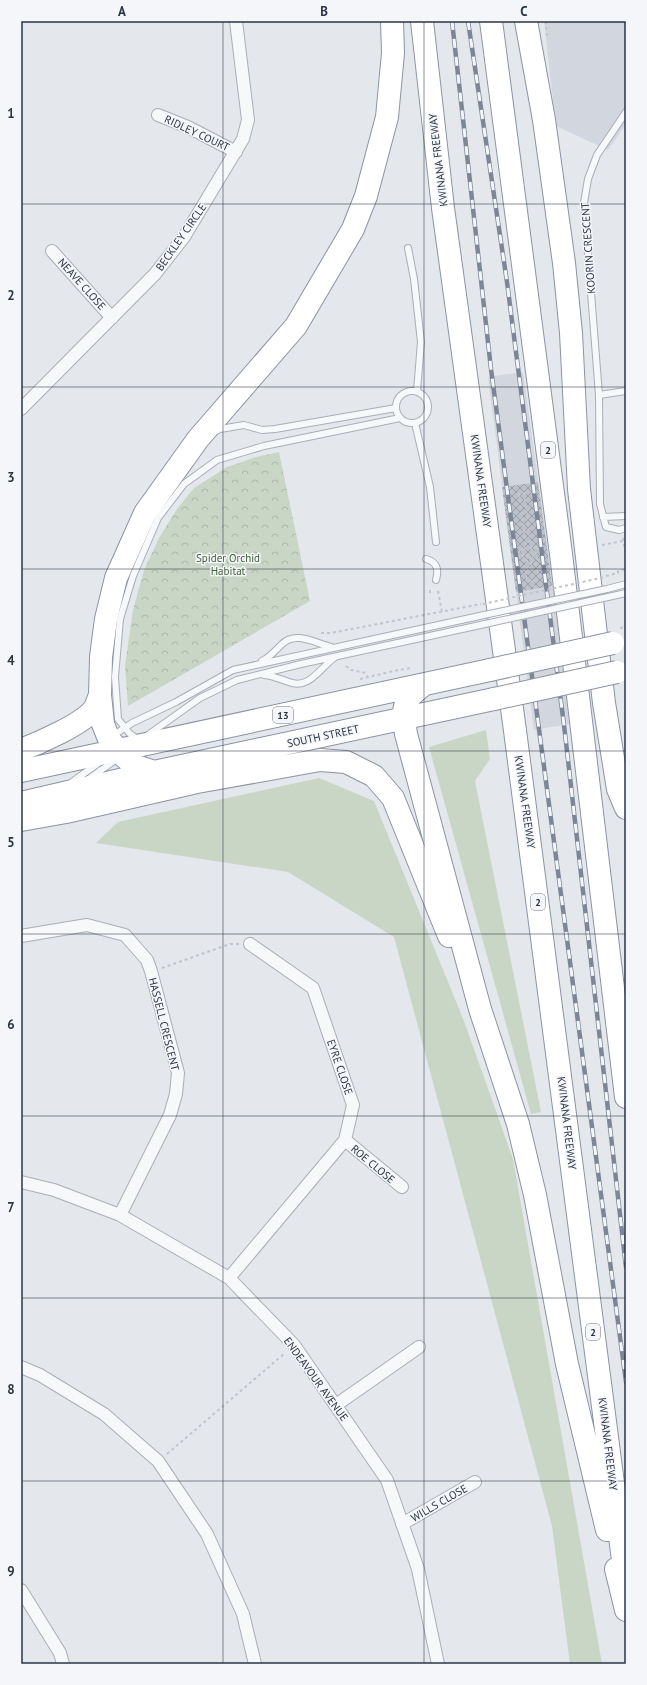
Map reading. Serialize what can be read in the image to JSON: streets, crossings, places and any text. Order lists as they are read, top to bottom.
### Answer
{
  "streets": {
    "highway": [
      "KWINANA FREEWAY",
      "2",
      "13",
      "SOUTH STREET"
    ],
    "street": [
      "RIDLEY COURT",
      "BECKLEY CIRCLE",
      "NEAVE CLOSE",
      "HASSELL CRESCENT",
      "EYRE CLOSE",
      "ROE CLOSE",
      "ENDEAVOUR AVENUE",
      "WILLS CLOSE"
    ],
    "lane": ["KOORIN CRESCENT"]
  },
  "crossings": [
    ["RIDLEY COURT", "BECKLEY CIRCLE"],
    ["BECKLEY CIRCLE", "NEAVE CLOSE"],
    ["HASSELL CRESCENT", "ENDEAVOUR AVENUE"],
    ["EYRE CLOSE", "ROE CLOSE"],
    ["EYRE CLOSE", "ENDEAVOUR AVENUE"],
    ["ENDEAVOUR AVENUE", "WILLS CLOSE"]
  ],
  "parks": ["Spider Orchid Habitat"],
  "grid": {
    "columns": ["A", "B", "C"],
    "rows": [
      "1",
      "2",
      "3",
      "4",
      "5",
      "6",
      "7",
      "8",
      "9"
    ]
  }
}
